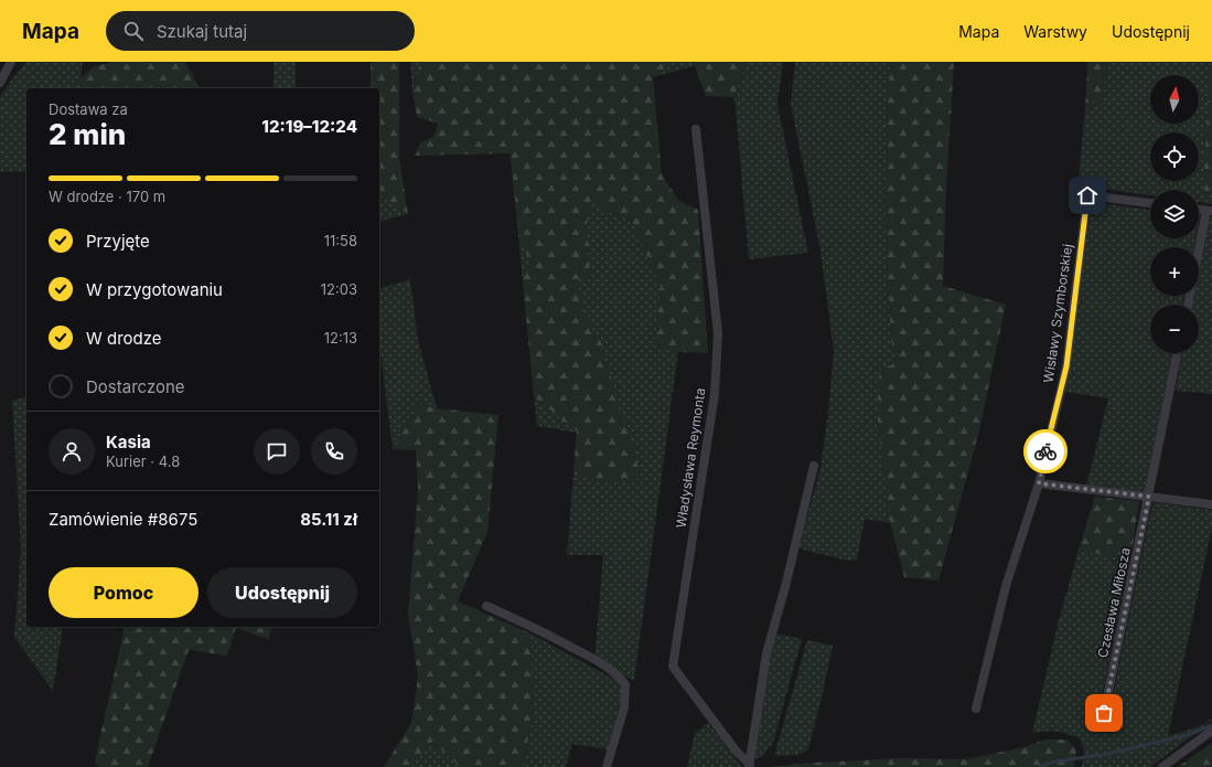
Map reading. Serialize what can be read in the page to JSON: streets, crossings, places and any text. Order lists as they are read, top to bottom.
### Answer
{
  "streets": {
    "street": ["Wisławy Szymborskiej", "Władysława Reymonta", "Czesława Miłosza"]
  },
  "north": "top",
  "page": {
    "header": "Mapa",
    "search": "Szukaj tutaj",
    "nav": ["Mapa", "Warstwy", "Udostępnij"],
    "map_buttons": ["+", "−"],
    "heading": ["2 min", "Dostawa za", "12:19–12:24"],
    "panel": [
      "Kasia",
      "Kurier · 4.8",
      "Zamówienie #8675",
      "85.11 zł"
    ],
    "bar": "W drodze · 170 m",
    "list": [
      ["Przyjęte", "11:58"],
      ["W przygotowaniu", "12:03"],
      ["W drodze", "12:13"],
      "Dostarczone"
    ],
    "buttons": ["Pomoc", "Udostępnij"]
  }
}
